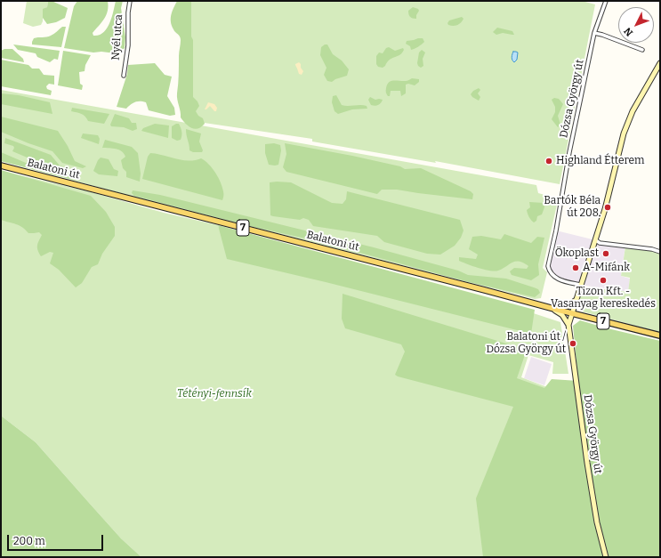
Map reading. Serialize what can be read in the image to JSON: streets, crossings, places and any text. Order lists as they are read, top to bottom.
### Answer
{
  "streets": {
    "main road": ["Balatoni út", "7"],
    "street": ["Nyél utca", "Dózsa György út"]
  },
  "crossings": [
    ["Dózsa György út", "Balatoni út"]
  ],
  "parks": ["Tétényi-fennsík"],
  "places": [
    "Highland Étterem",
    "Bartók Béla út 208.",
    "Ökoplast",
    "A-Mifánk",
    "Tizon Kft. - Vasanyag kereskedés",
    "Balatoni út / Dózsa György út"
  ],
  "scale_bar": "200 m",
  "north": "bottom left"
}
